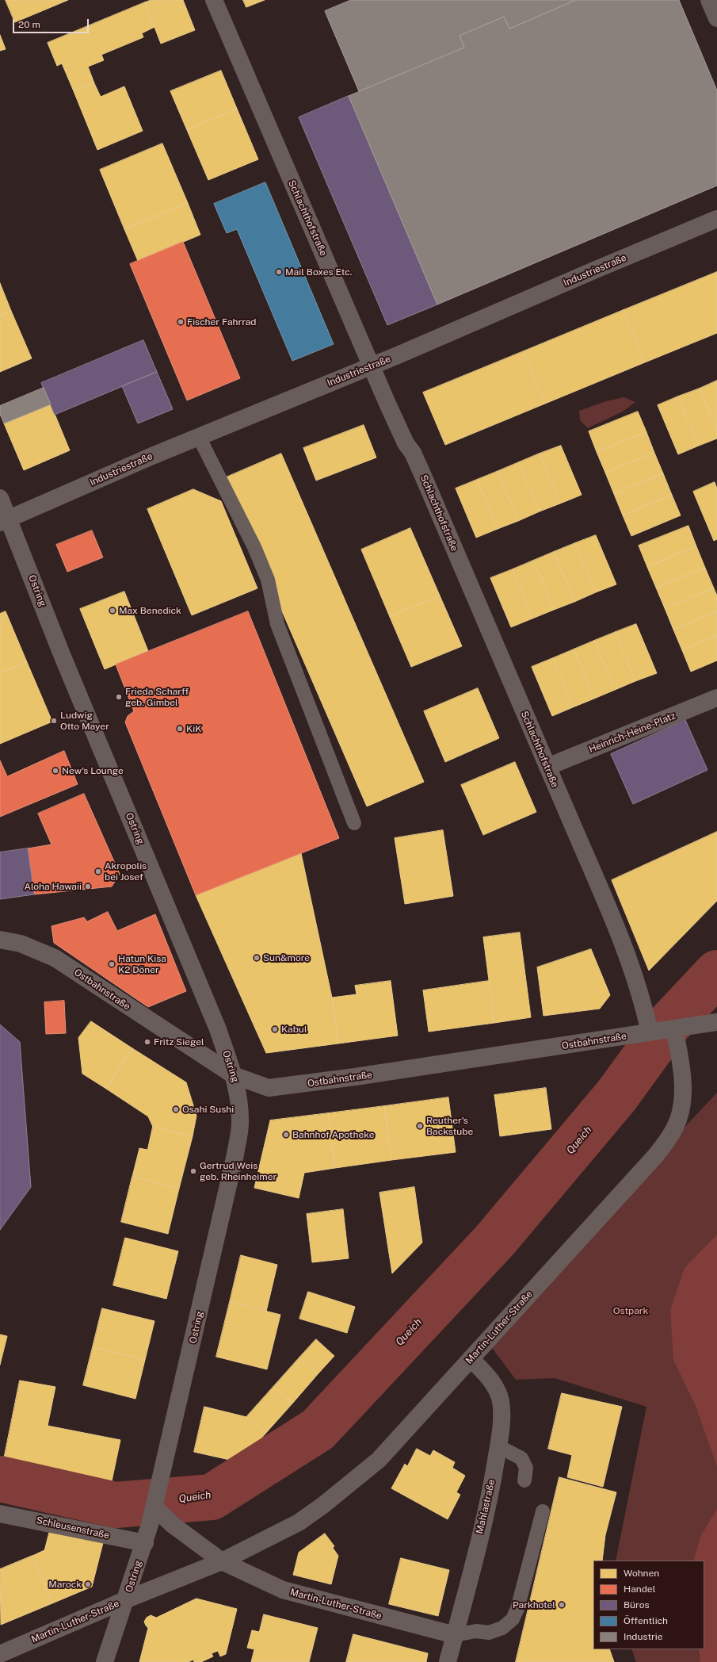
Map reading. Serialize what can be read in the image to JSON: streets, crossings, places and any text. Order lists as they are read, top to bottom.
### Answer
{
  "streets": {
    "street": [
      "Schlachthofstraße",
      "Industriestraße",
      "Ostring",
      "Heinrich-Heine-Platz",
      "Ostbahnstraße",
      "Martin-Luther-Straße",
      "Mahlastraße",
      "Schleusenstraße"
    ]
  },
  "crossings": [
    ["Schlachthofstraße", "Industriestraße"],
    ["Schlachthofstraße", "Heinrich-Heine-Platz"],
    ["Schlachthofstraße", "Ostbahnstraße"],
    ["Industriestraße", "Ostring"],
    ["Ostring", "Ostbahnstraße"],
    ["Ostring", "Martin-Luther-Straße"],
    ["Ostring", "Schleusenstraße"],
    ["Ostbahnstraße", "Martin-Luther-Straße"],
    ["Martin-Luther-Straße", "Mahlastraße"]
  ],
  "water": ["Queich"],
  "parks": ["Ostpark"],
  "places": [
    "Mail Boxes Etc.",
    "Fischer Fahrrad",
    "Max Benedick",
    "Frieda Scharff geb. Gimbel",
    "Ludwig Otto Mayer",
    "KiK",
    "New's Lounge",
    "Akropolis bei Josef",
    "Aloha Hawaii",
    "Sun&more",
    "Hatun Kisa K2 Döner",
    "Kabul",
    "Fritz Siegel",
    "Osahi Sushi",
    "Reuther's Backstube",
    "Bahnhof Apotheke",
    "Gertrud Weis geb. Rheinheimer",
    "Marock",
    "Parkhotel"
  ],
  "legend": [
    "Wohnen",
    "Handel",
    "Büros",
    "Öffentlich",
    "Industrie"
  ],
  "scale_bar": "20 m"
}
